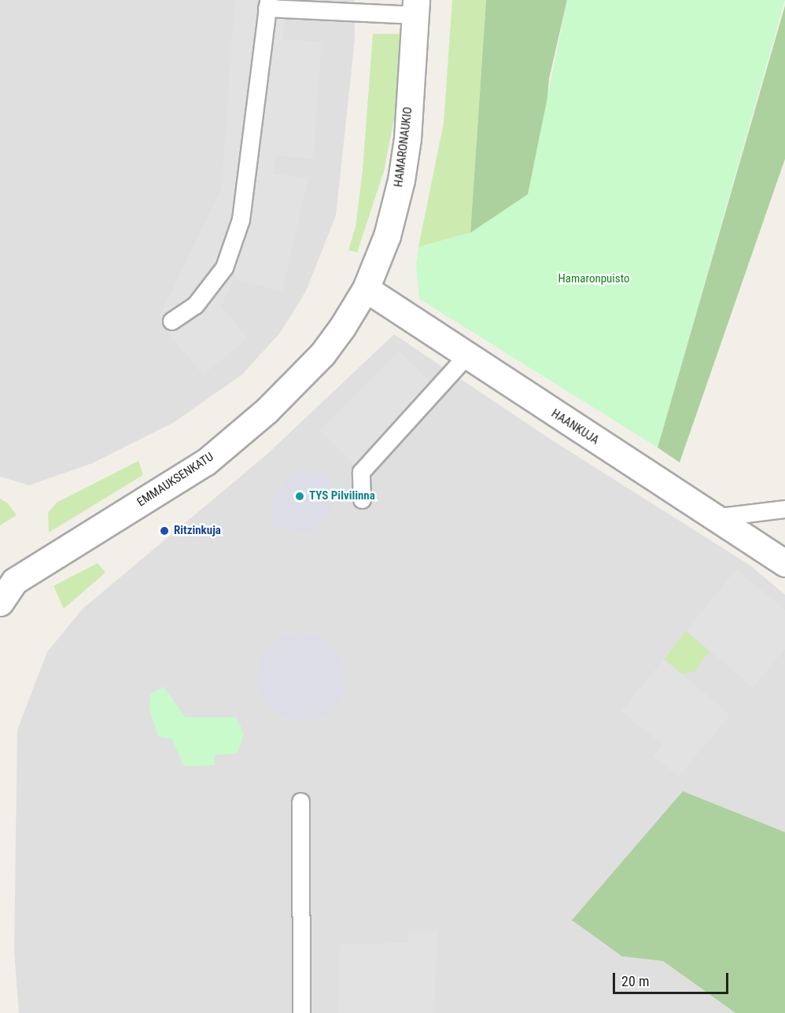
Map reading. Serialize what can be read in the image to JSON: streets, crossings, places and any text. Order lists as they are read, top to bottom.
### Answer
{
  "streets": {
    "street": ["HAMARONAUKIO", "HAANKUJA", "EMMAUKSENKATU"]
  },
  "crossings": [
    ["HAMARONAUKIO", "HAANKUJA"],
    ["HAMARONAUKIO", "EMMAUKSENKATU"],
    ["HAANKUJA", "EMMAUKSENKATU"]
  ],
  "parks": ["Hamaronpuisto"],
  "places": ["TYS Pilvilinna", "Ritzinkuja"],
  "scale_bar": "20 m"
}
